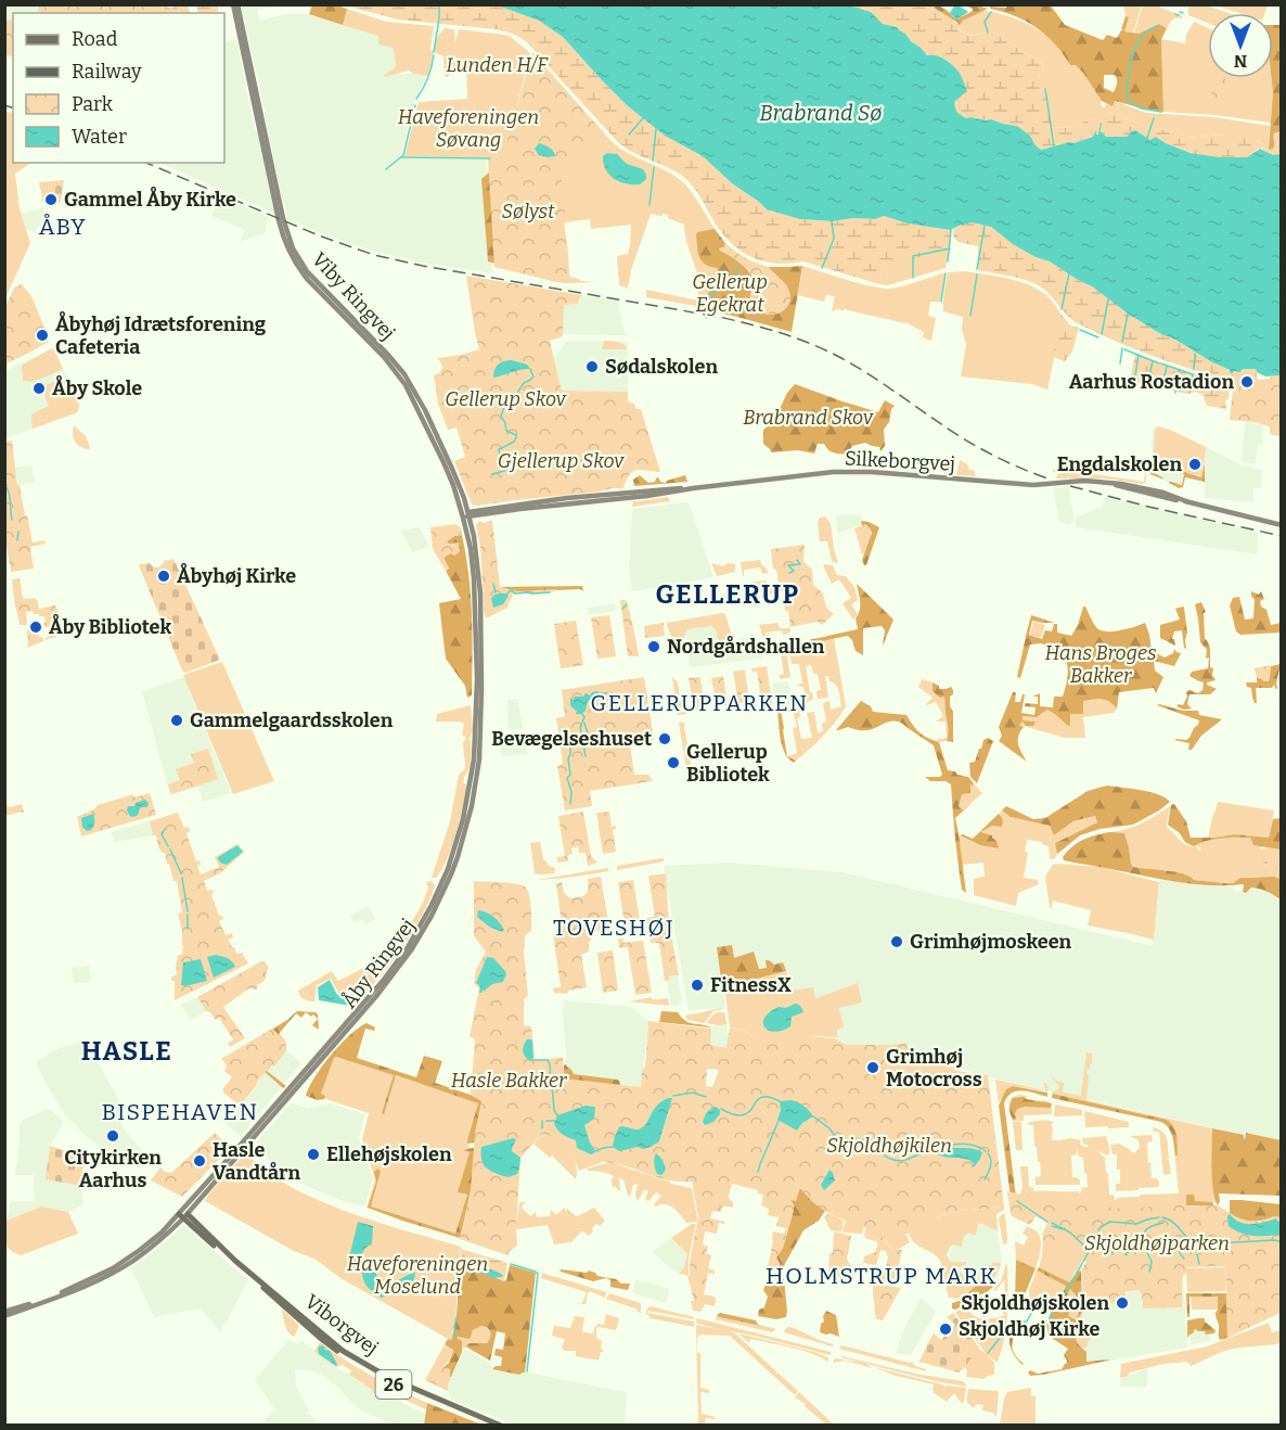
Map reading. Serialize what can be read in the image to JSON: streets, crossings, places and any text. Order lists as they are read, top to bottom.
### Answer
{
  "streets": {
    "main road": [
      "Viby Ringvej",
      "Silkeborgvej",
      "Åby Ringvej",
      "Viborgvej",
      "26"
    ]
  },
  "crossings": [
    ["Viby Ringvej", "Silkeborgvej"],
    ["Viby Ringvej", "Åby Ringvej"],
    ["Silkeborgvej", "Åby Ringvej"],
    ["Åby Ringvej", "Viborgvej"]
  ],
  "districts": [
    "ÅBY",
    "GELLERUP",
    "GELLERUPPARKEN",
    "TOVESHØJ",
    "HASLE",
    "BISPEHAVEN",
    "HOLMSTRUP MARK"
  ],
  "water": ["Brabrand Sø"],
  "parks": [
    "Lunden H/F",
    "Haveforeningen Søvang",
    "Sølyst",
    "Gellerup Egekrat",
    "Gellerup Skov",
    "Brabrand Skov",
    "Gjellerup Skov",
    "Hans Broges Bakker",
    "Hasle Bakker",
    "Skjoldhøjkilen",
    "Skjoldhøjparken",
    "Haveforeningen Moselund"
  ],
  "places": [
    "Gammel Åby Kirke",
    "Åbyhøj Idrætsforening Cafeteria",
    "Sødalskolen",
    "Aarhus Rostadion",
    "Åby Skole",
    "Engdalskolen",
    "Åbyhøj Kirke",
    "Åby Bibliotek",
    "Nordgårdshallen",
    "Gammelgaardsskolen",
    "Bevægelseshuset",
    "Gellerup Bibliotek",
    "Grimhøjmoskeen",
    "FitnessX",
    "Grimhøj Motocross",
    "Citykirken Aarhus",
    "Ellehøjskolen",
    "Hasle Vandtårn",
    "Skjoldhøjskolen",
    "Skjoldhøj Kirke"
  ],
  "legend": [
    "Road",
    "Railway",
    "Park",
    "Water"
  ],
  "north": "bottom"
}
